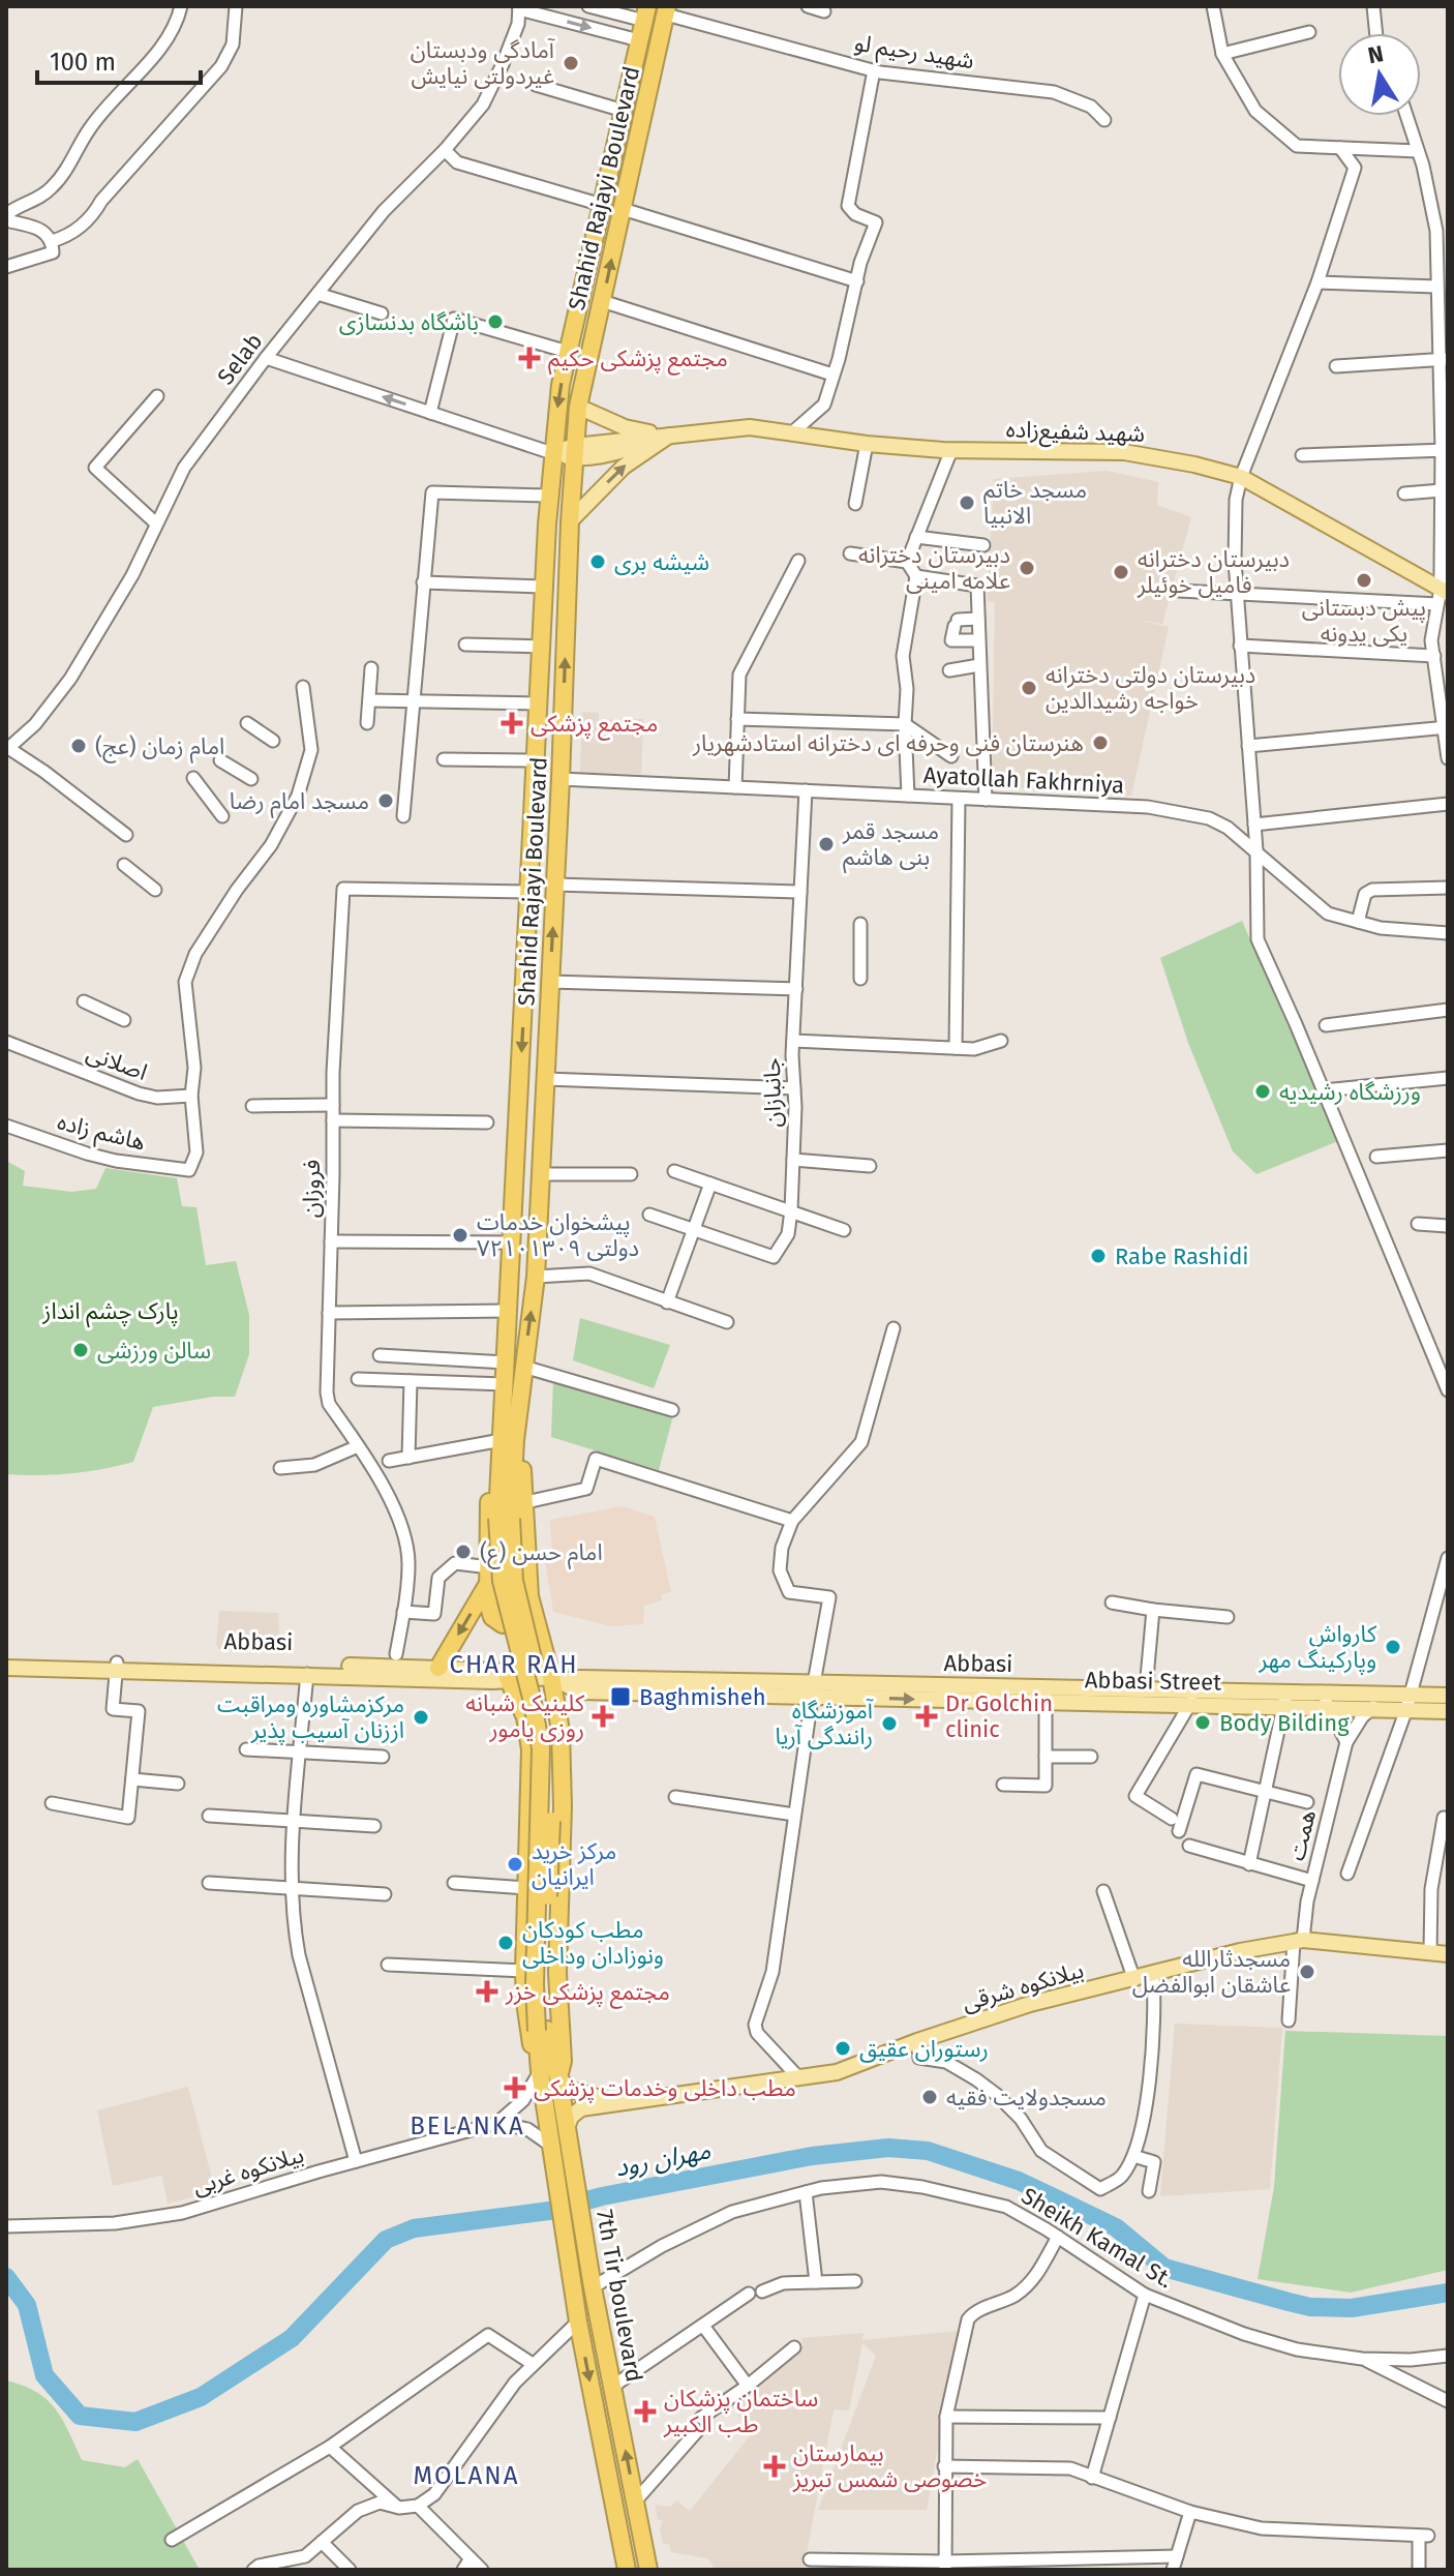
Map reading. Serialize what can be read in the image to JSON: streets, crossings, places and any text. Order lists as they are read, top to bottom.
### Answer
{
  "streets": {
    "highway": ["Shahid Rajayi Boulevard", "7th Tir boulevard"],
    "main road": [
      "شهید شفیع‌زاده",
      "Abbasi",
      "Abbasi Street",
      "بیلانکوه شرقی"
    ],
    "street": [
      "شهید رحیم لو",
      "Selab",
      "Ayatollah Fakhrniya",
      "اصلانی",
      "جانبازان",
      "هاشم زاده",
      "فروزان",
      "همت",
      "بیلانکوه غربی",
      "Sheikh Kamal St."
    ]
  },
  "crossings": [
    ["شهید رحیم لو", "Shahid Rajayi Boulevard"],
    ["Shahid Rajayi Boulevard", "Ayatollah Fakhrniya"],
    ["Shahid Rajayi Boulevard", "فروزان"],
    ["Shahid Rajayi Boulevard", "7th Tir boulevard"],
    ["Ayatollah Fakhrniya", "جانبازان"],
    ["اصلانی", "هاشم زاده"],
    ["Abbasi", "Abbasi Street"],
    ["Abbasi", "همت"],
    ["Abbasi Street", "همت"],
    ["همت", "بیلانکوه شرقی"],
    ["بیلانکوه شرقی", "7th Tir boulevard"],
    ["بیلانکوه غربی", "7th Tir boulevard"],
    ["Sheikh Kamal St.", "7th Tir boulevard"]
  ],
  "districts": ["CHAR RAH", "BELANKA", "MOLANA"],
  "water": ["مهران رود"],
  "parks": ["پارک چشم انداز"],
  "places": {
    "other": [
      "آمادگی ودبستان غیردولتی نیایش",
      "باشگاه بدنسازی",
      "مسجد خاتم الانبیا",
      "شیشه بری",
      "دبیرستان دخترانه علامه امینی",
      "دبیرستان دخترانه فامیل خوئیلر",
      "پیش دبستانی یکی یدونه",
      "دبیرستان دولتی دخترانه خواجه رشیدالدین",
      "هنرستان فنی وحرفه ای دخترانه استادشهریار",
      "امام زمان (عج)",
      "مسجد امام رضا",
      "مسجد قمر بنی هاشم",
      "ورزشگاه رشیدیه",
      "پیشخوان خدمات دولتی ۷۲۱۰۱۳۰۹",
      "Rabe Rashidi",
      "سالن ورزشی",
      "امام حسن (ع)",
      "کارواش وپارکینگ مهر",
      "مرکزمشاوره ومراقبت اززنان آسیب پذیر",
      "Body Bilding",
      "آموزشگاه رانندگی آریا",
      "مرکز خرید ایرانیان",
      "مطب کودکان ونوزادان وداخلی",
      "مسجدثارالله عاشقان ابوالفضل",
      "رستوران عقیق",
      "مسجدولایت فقیه"
    ],
    "health": [
      "مجتمع پزشکی حکیم",
      "مجتمع پزشکی",
      "کلینیک شبانه روزی یامور",
      "Dr Golchin clinic",
      "مجتمع پزشکی خزر",
      "مطب داخلی وخدمات پزشکی",
      "ساختمان پزشکان طب الکبیر",
      "بیمارستان خصوصی شمس تبریز"
    ],
    "transit": ["Baghmisheh"]
  },
  "scale_bar": "100 m",
  "north": "top"
}
